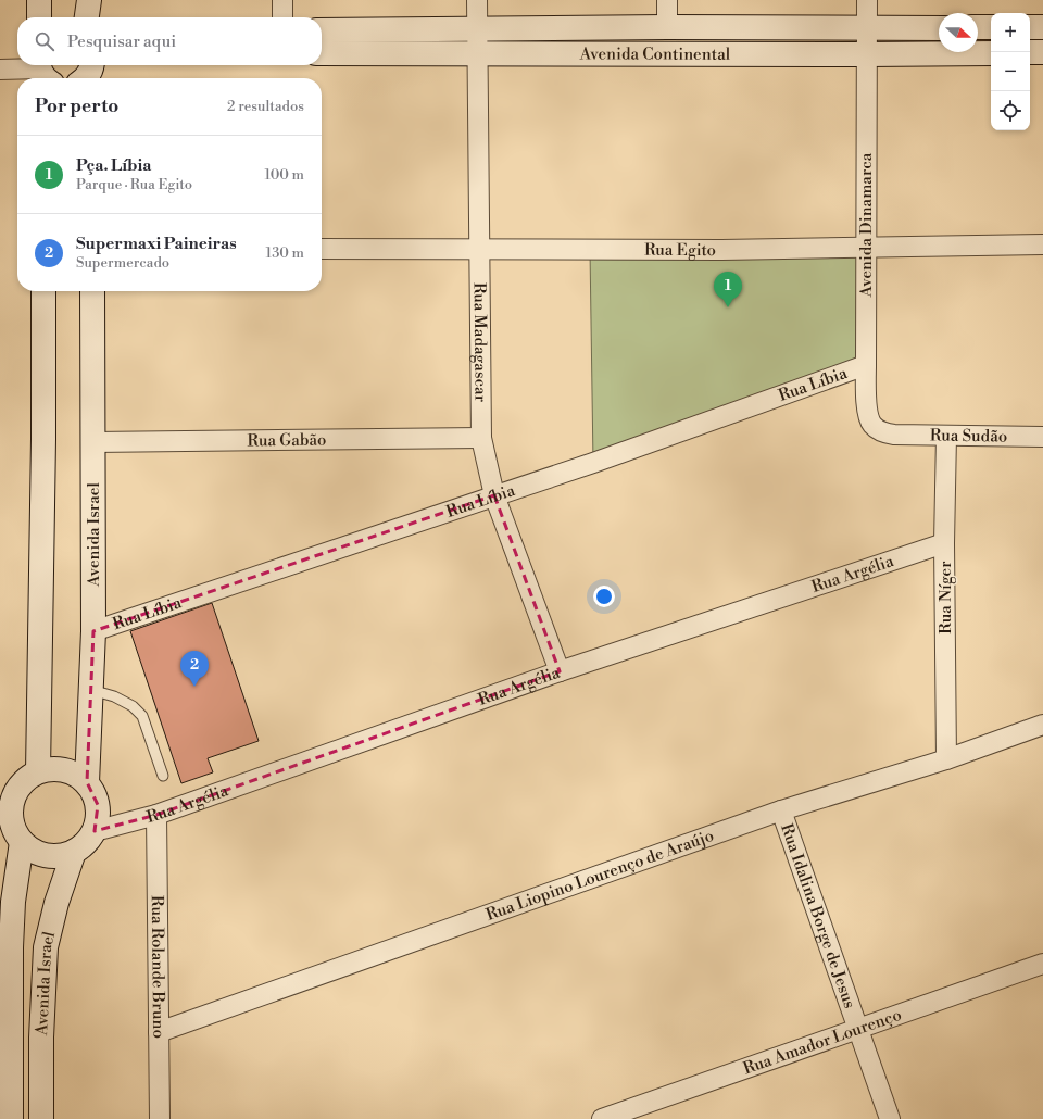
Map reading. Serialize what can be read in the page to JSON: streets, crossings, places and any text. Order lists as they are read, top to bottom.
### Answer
{
  "streets": {
    "street": [
      "Avenida Continental",
      "Avenida Dinamarca",
      "Rua Egito",
      "Rua Madagascar",
      "Rua Líbia",
      "Rua Sudão",
      "Rua Gabão",
      "Avenida Israel",
      "Rua Argélia",
      "Rua Níger",
      "Rua Liopino Lourenço de Araújo",
      "Rua Idalina Borge de Jesus",
      "Rua Rolande Bruno",
      "Rua Amador Lourenço"
    ]
  },
  "crossings": [
    ["Avenida Continental", "Avenida Dinamarca"],
    ["Avenida Continental", "Rua Madagascar"],
    ["Avenida Dinamarca", "Rua Egito"],
    ["Avenida Dinamarca", "Rua Líbia"],
    ["Avenida Dinamarca", "Rua Sudão"],
    ["Rua Egito", "Rua Madagascar"],
    ["Rua Madagascar", "Rua Líbia"],
    ["Rua Madagascar", "Rua Gabão"],
    ["Rua Madagascar", "Rua Argélia"],
    ["Rua Líbia", "Avenida Israel"],
    ["Rua Sudão", "Rua Níger"],
    ["Rua Gabão", "Avenida Israel"],
    ["Avenida Israel", "Rua Argélia"],
    ["Rua Argélia", "Rua Níger"],
    ["Rua Argélia", "Rua Rolande Bruno"],
    ["Rua Níger", "Rua Liopino Lourenço de Araújo"],
    ["Rua Liopino Lourenço de Araújo", "Rua Idalina Borge de Jesus"],
    ["Rua Liopino Lourenço de Araújo", "Rua Rolande Bruno"],
    ["Rua Idalina Borge de Jesus", "Rua Amador Lourenço"]
  ],
  "north": "right",
  "page": {
    "map_buttons": ["+", "−"],
    "search": "Pesquisar aqui",
    "heading": ["Por perto", "2 resultados"],
    "list": [
      {
        "mark": "1",
        "name": "Pça. Líbia",
        "note": "Parque · Rua Egito",
        "value": "100 m"
      },
      {
        "mark": "2",
        "name": "Supermaxi Paineiras",
        "note": "Supermercado",
        "value": "130 m"
      }
    ],
    "pins": ["1", "2"]
  }
}
